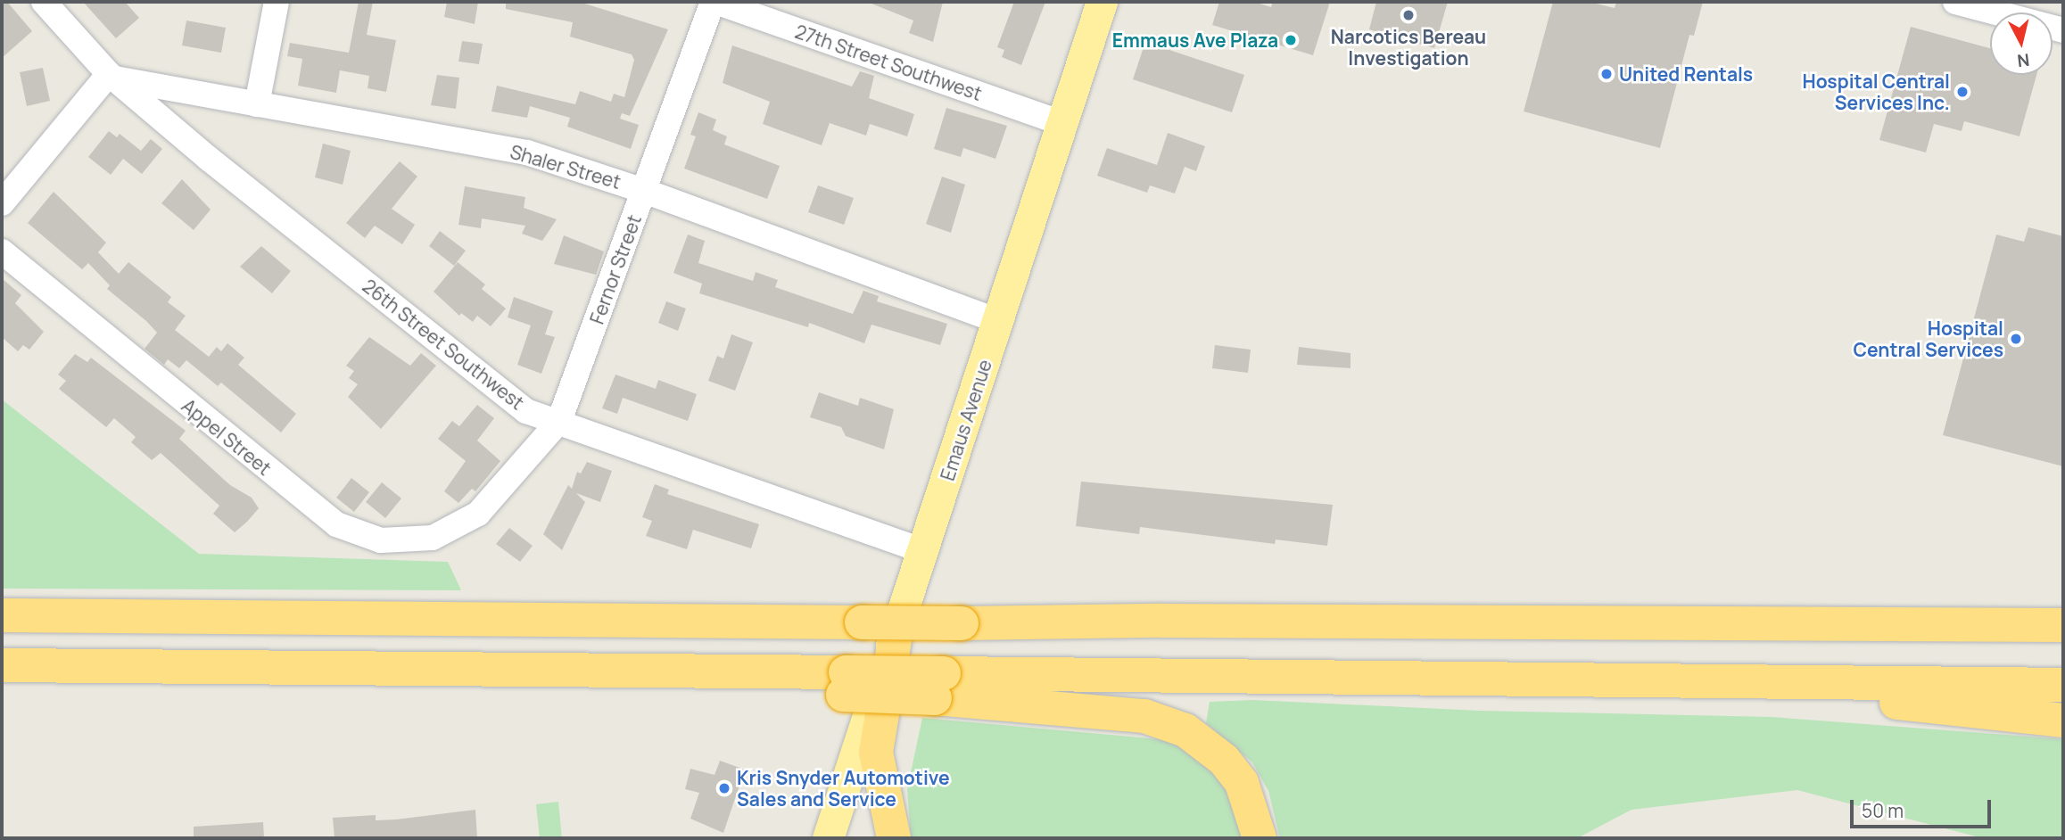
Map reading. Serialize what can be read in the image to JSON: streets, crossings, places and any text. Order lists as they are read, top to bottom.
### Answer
{
  "streets": {
    "main road": ["Emaus Avenue"],
    "street": [
      "27th Street Southwest",
      "Shaler Street",
      "Fernor Street",
      "26th Street Southwest",
      "Appel Street"
    ]
  },
  "crossings": [
    ["27th Street Southwest", "Fernor Street"],
    ["27th Street Southwest", "Emaus Avenue"],
    ["Shaler Street", "Fernor Street"],
    ["Shaler Street", "26th Street Southwest"],
    ["Shaler Street", "Emaus Avenue"],
    ["Fernor Street", "26th Street Southwest"],
    ["Fernor Street", "Appel Street"],
    ["26th Street Southwest", "Emaus Avenue"]
  ],
  "places": [
    "Narcotics Bereau Investigation",
    "Emmaus Ave Plaza",
    "United Rentals",
    "Hospital Central Services Inc.",
    "Hospital Central Services",
    "Kris Snyder Automotive Sales and Service"
  ],
  "scale_bar": "50 m",
  "north": "bottom"
}
